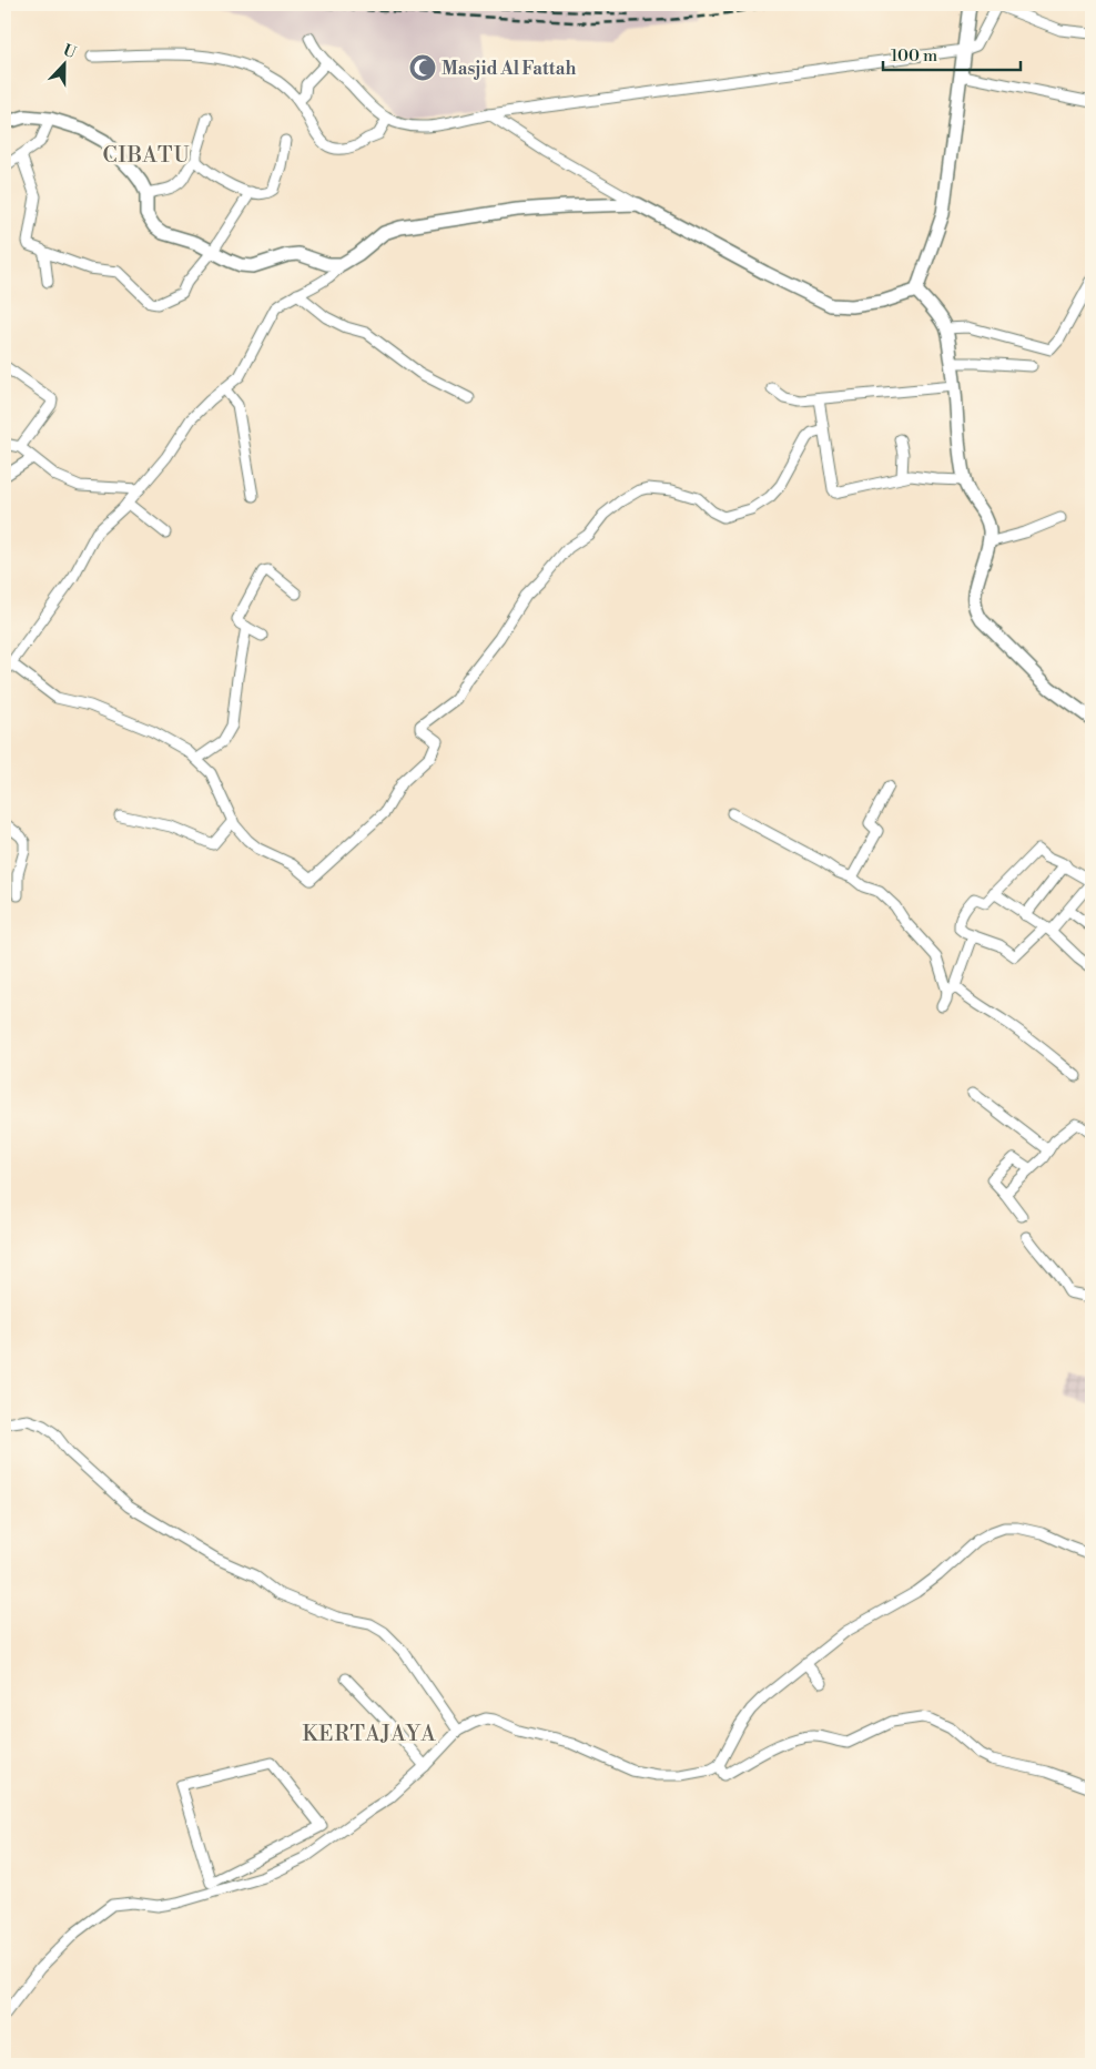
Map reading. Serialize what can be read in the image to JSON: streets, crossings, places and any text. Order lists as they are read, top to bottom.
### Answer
{
  "districts": ["CIBATU", "KERTAJAYA"],
  "places": {
    "mosque": ["Masjid Al Fattah"]
  },
  "scale_bar": "100 m",
  "north": "top"
}
